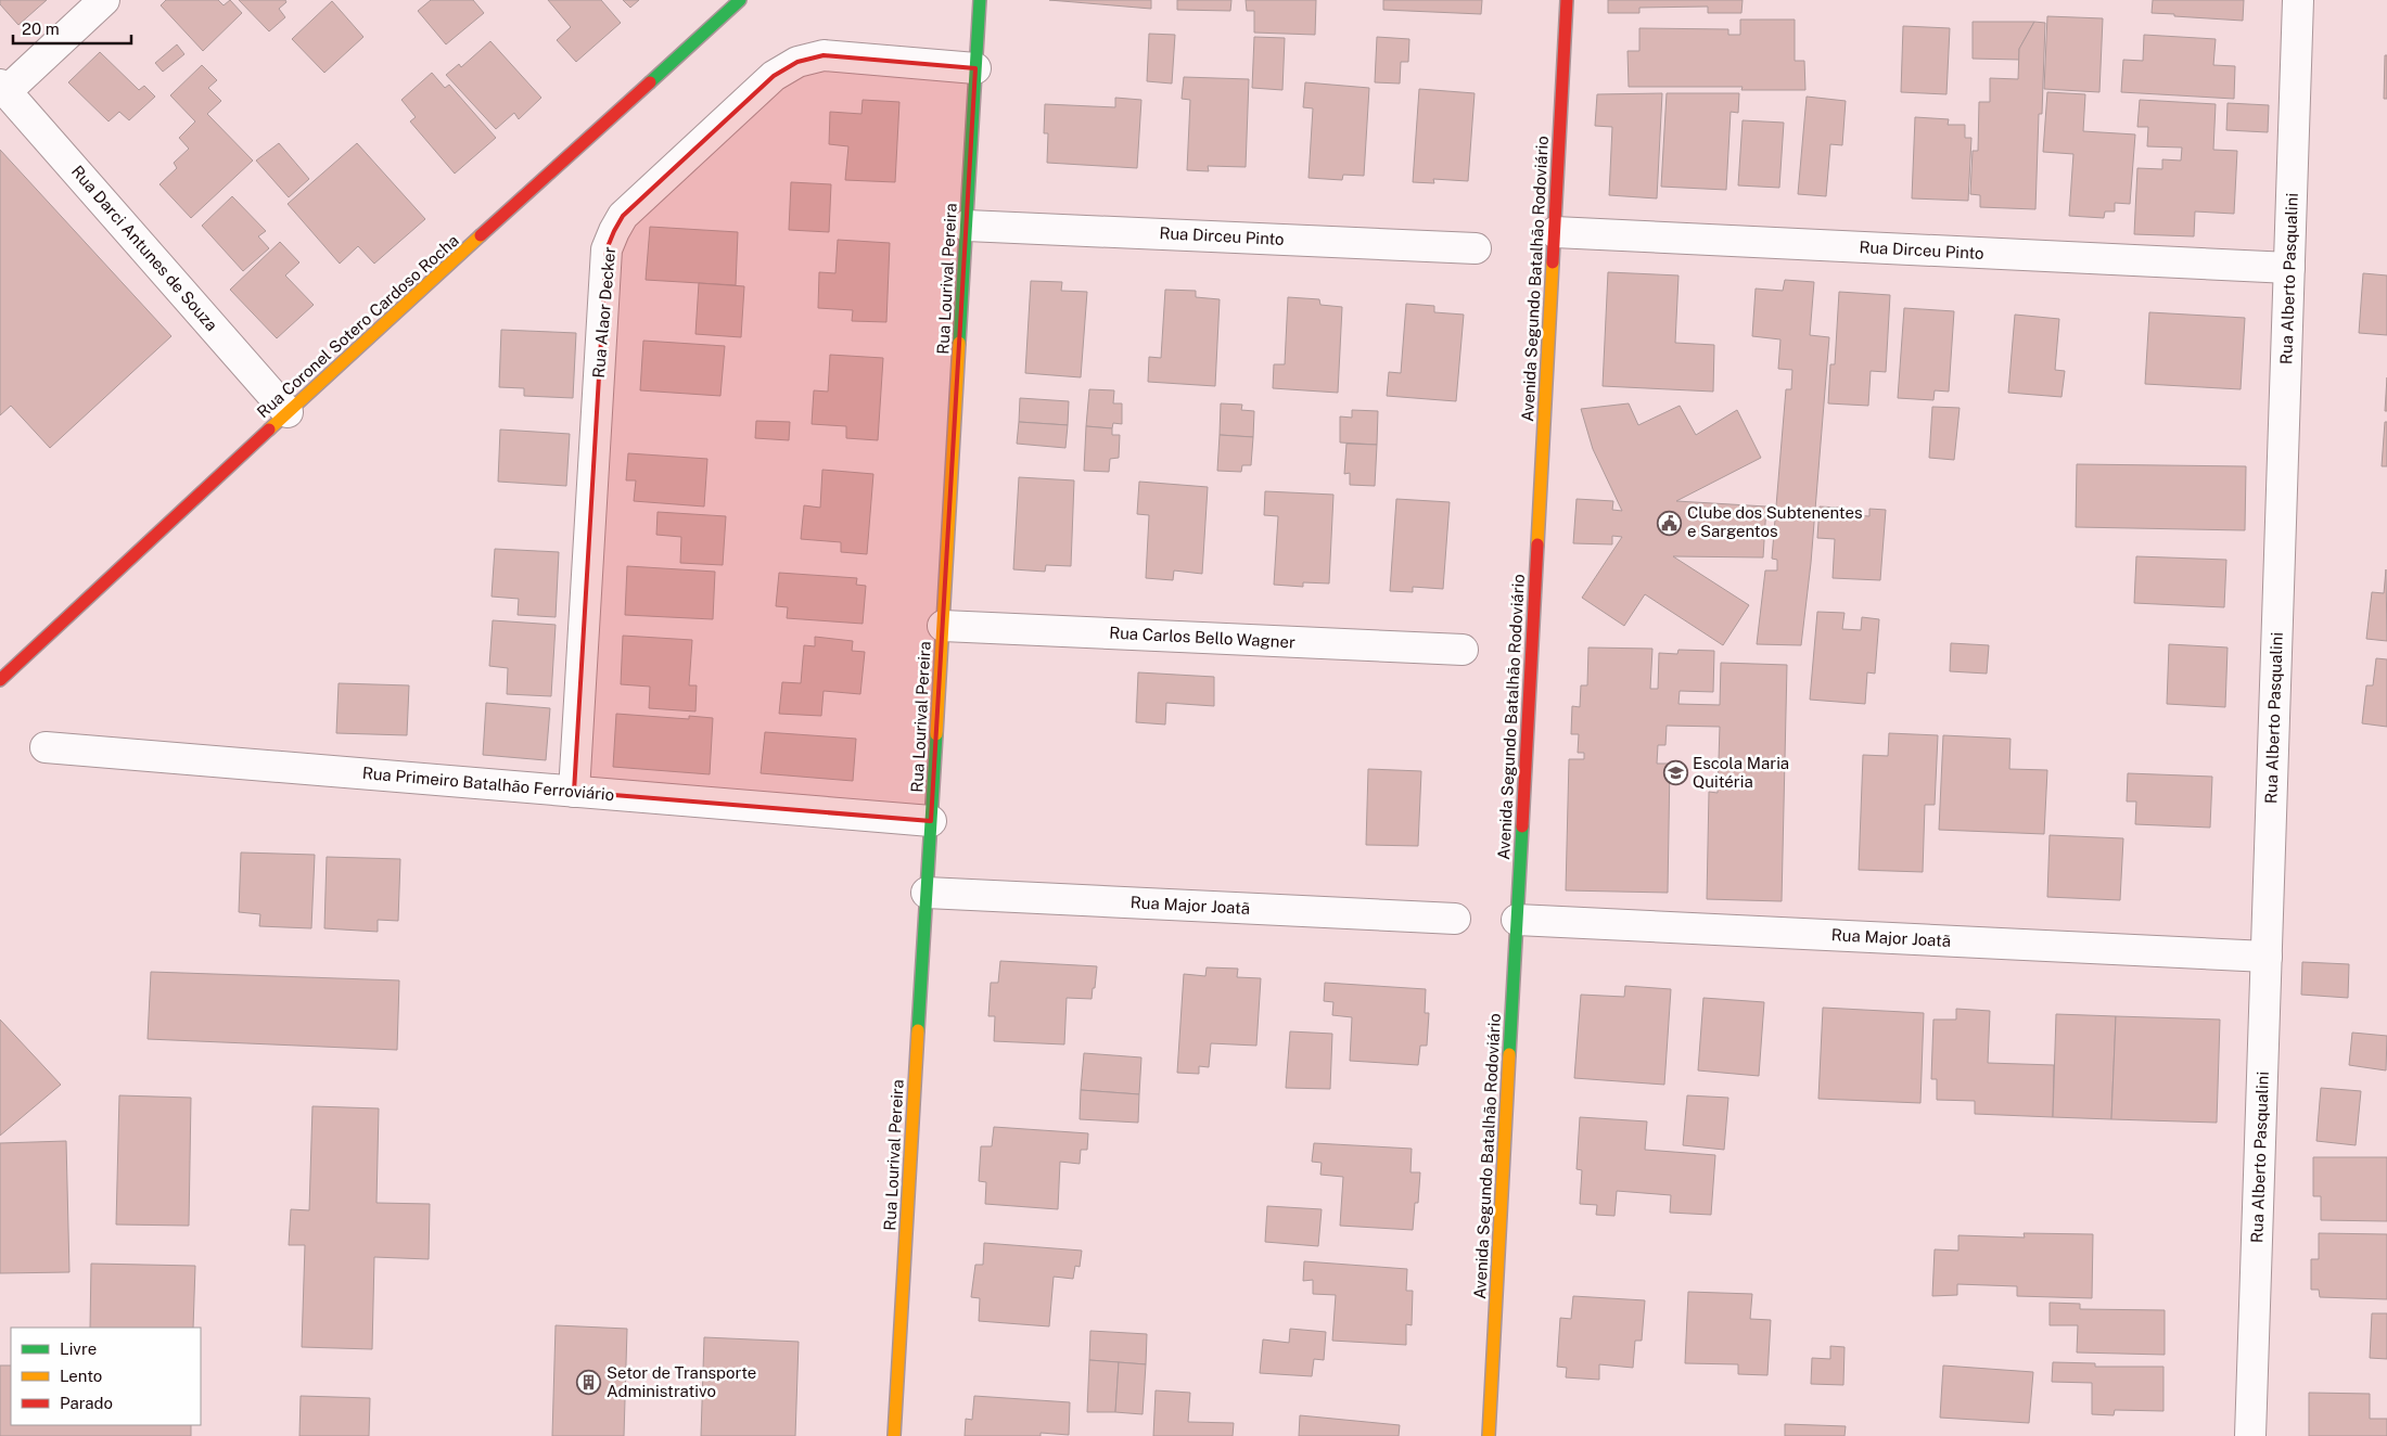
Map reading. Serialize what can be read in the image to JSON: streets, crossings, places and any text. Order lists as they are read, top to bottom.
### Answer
{
  "streets": {
    "street": [
      "Rua Dirceu Pinto",
      "Rua Darci Antunes de Souza",
      "Rua Lourival Pereira",
      "Avenida Segundo Batalhão Rodoviário",
      "Rua Alberto Pasqualini",
      "Rua Alaor Decker",
      "Rua Coronel Sotero Cardoso Rocha",
      "Rua Carlos Bello Wagner",
      "Rua Primeiro Batalhão Ferroviário",
      "Rua Major Joatã"
    ]
  },
  "crossings": [
    ["Rua Dirceu Pinto", "Rua Lourival Pereira"],
    ["Rua Dirceu Pinto", "Avenida Segundo Batalhão Rodoviário"],
    ["Rua Dirceu Pinto", "Rua Alberto Pasqualini"],
    ["Rua Darci Antunes de Souza", "Rua Coronel Sotero Cardoso Rocha"],
    ["Rua Lourival Pereira", "Rua Alaor Decker"],
    ["Rua Lourival Pereira", "Rua Carlos Bello Wagner"],
    ["Rua Lourival Pereira", "Rua Primeiro Batalhão Ferroviário"],
    ["Rua Lourival Pereira", "Rua Major Joatã"],
    ["Avenida Segundo Batalhão Rodoviário", "Rua Major Joatã"],
    ["Rua Alberto Pasqualini", "Rua Major Joatã"],
    ["Rua Alaor Decker", "Rua Primeiro Batalhão Ferroviário"]
  ],
  "places": {
    "public building": ["Clube dos Subtenentes e Sargentos"],
    "school or university": ["Escola Maria Quitéria"],
    "building": ["Setor de Transporte Administrativo"]
  },
  "legend": ["Livre", "Lento", "Parado"],
  "scale_bar": "20 m"
}
